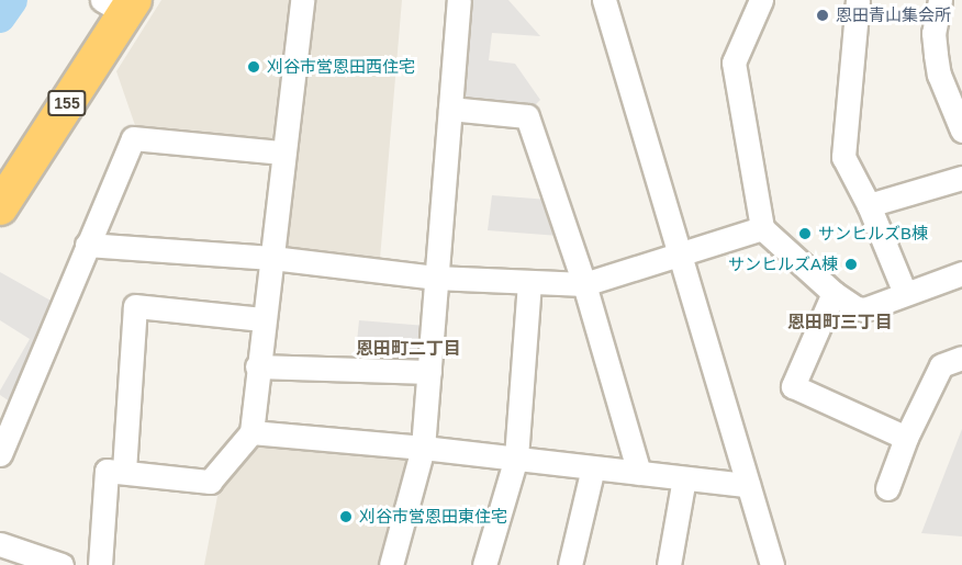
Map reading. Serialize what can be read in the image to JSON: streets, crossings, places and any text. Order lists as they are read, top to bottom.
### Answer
{
  "streets": {
    "highway": ["155"]
  },
  "districts": ["恩田町三丁目", "恩田町二丁目"],
  "places": [
    "恩田青山集会所",
    "刈谷市営恩田西住宅",
    "サンヒルズB棟",
    "サンヒルズA棟",
    "刈谷市営恩田東住宅"
  ]
}
